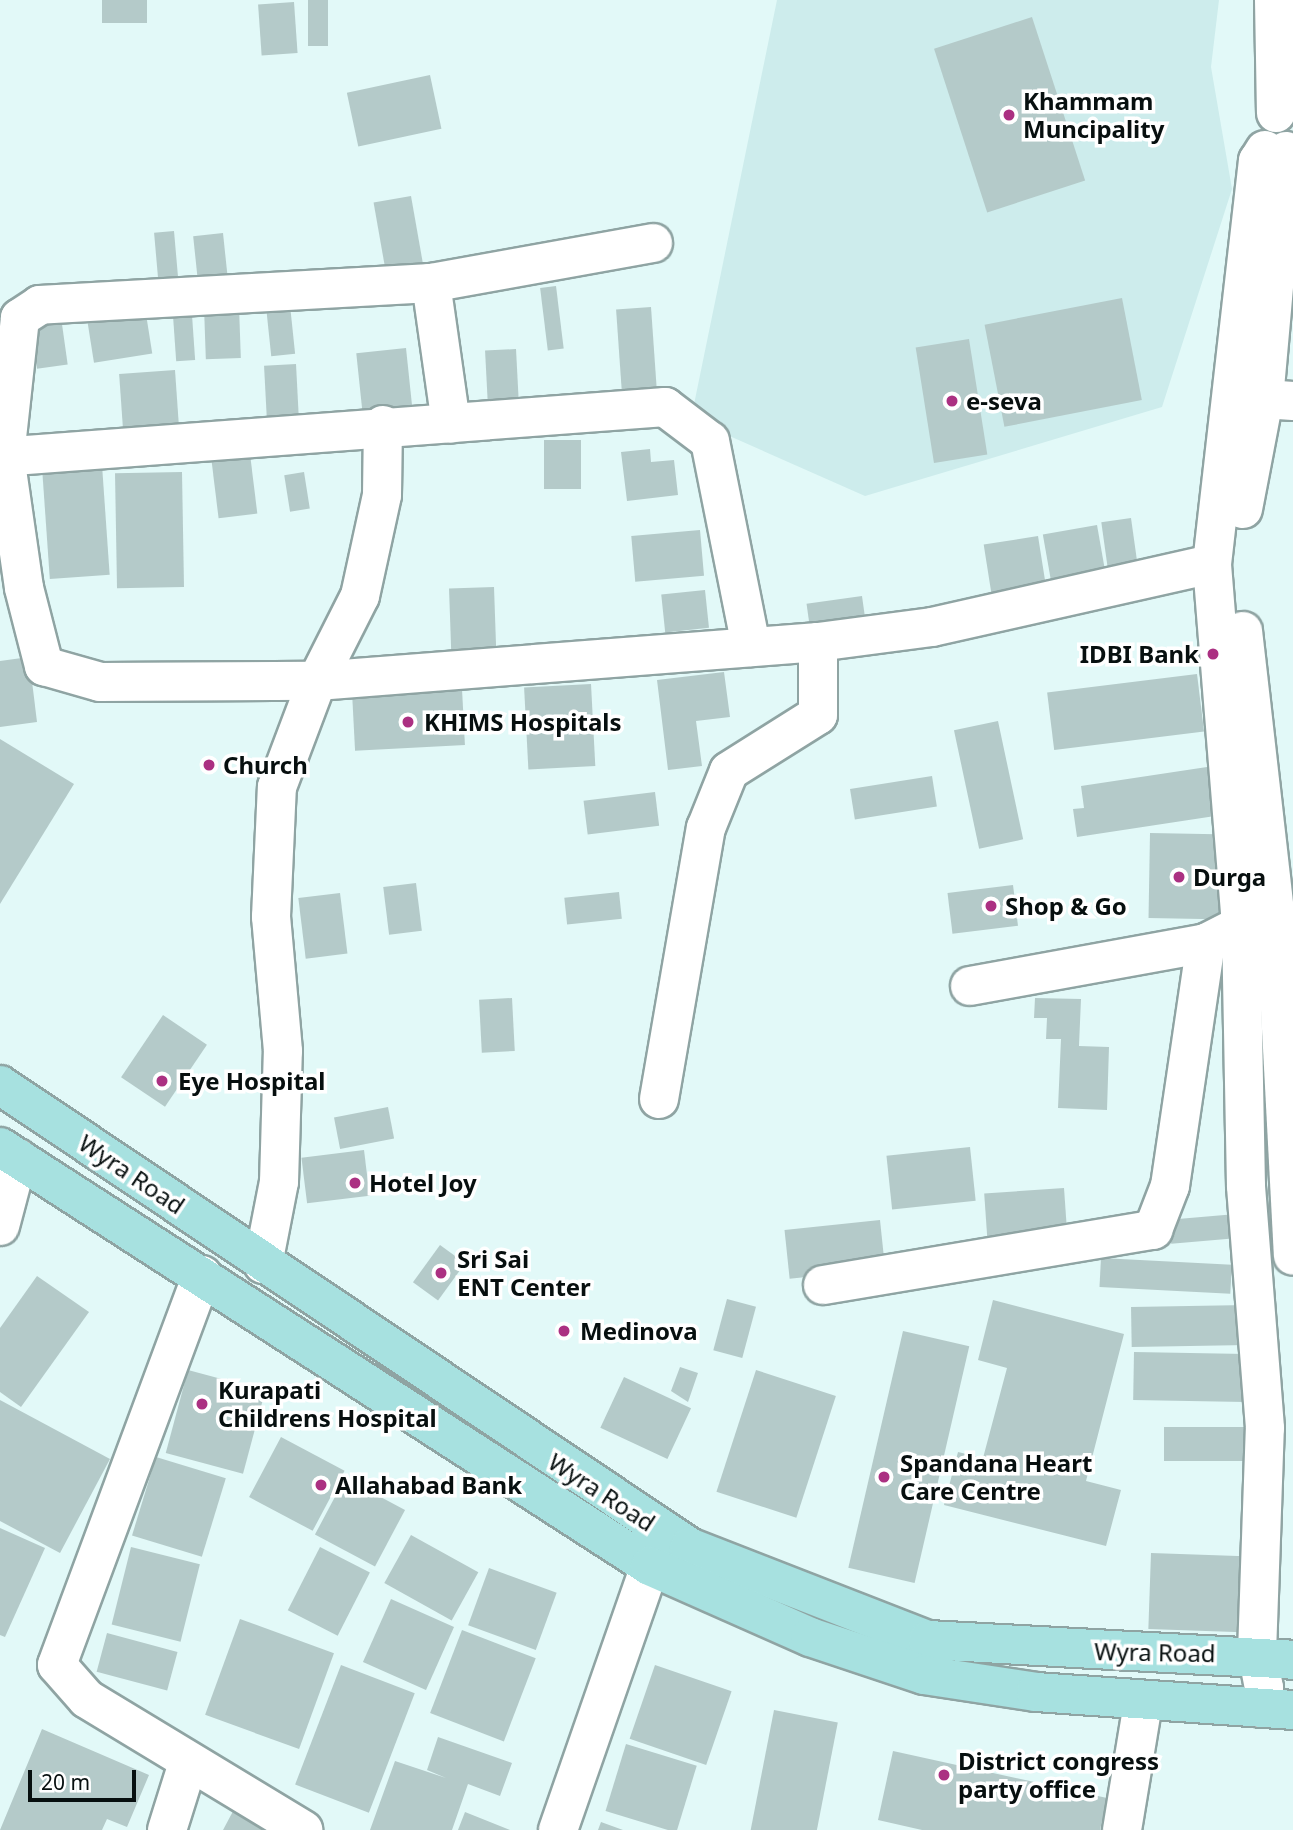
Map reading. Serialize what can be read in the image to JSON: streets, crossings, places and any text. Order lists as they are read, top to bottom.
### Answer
{
  "streets": {
    "main road": ["Wyra Road"]
  },
  "places": [
    "Khammam Muncipality",
    "e-seva",
    "IDBI Bank",
    "KHIMS Hospitals",
    "Church",
    "Durga",
    "Shop & Go",
    "Eye Hospital",
    "Hotel Joy",
    "Sri Sai ENT Center",
    "Medinova",
    "Kurapati Childrens Hospital",
    "Spandana Heart Care Centre",
    "Allahabad Bank",
    "District congress party office"
  ],
  "scale_bar": "20 m"
}
